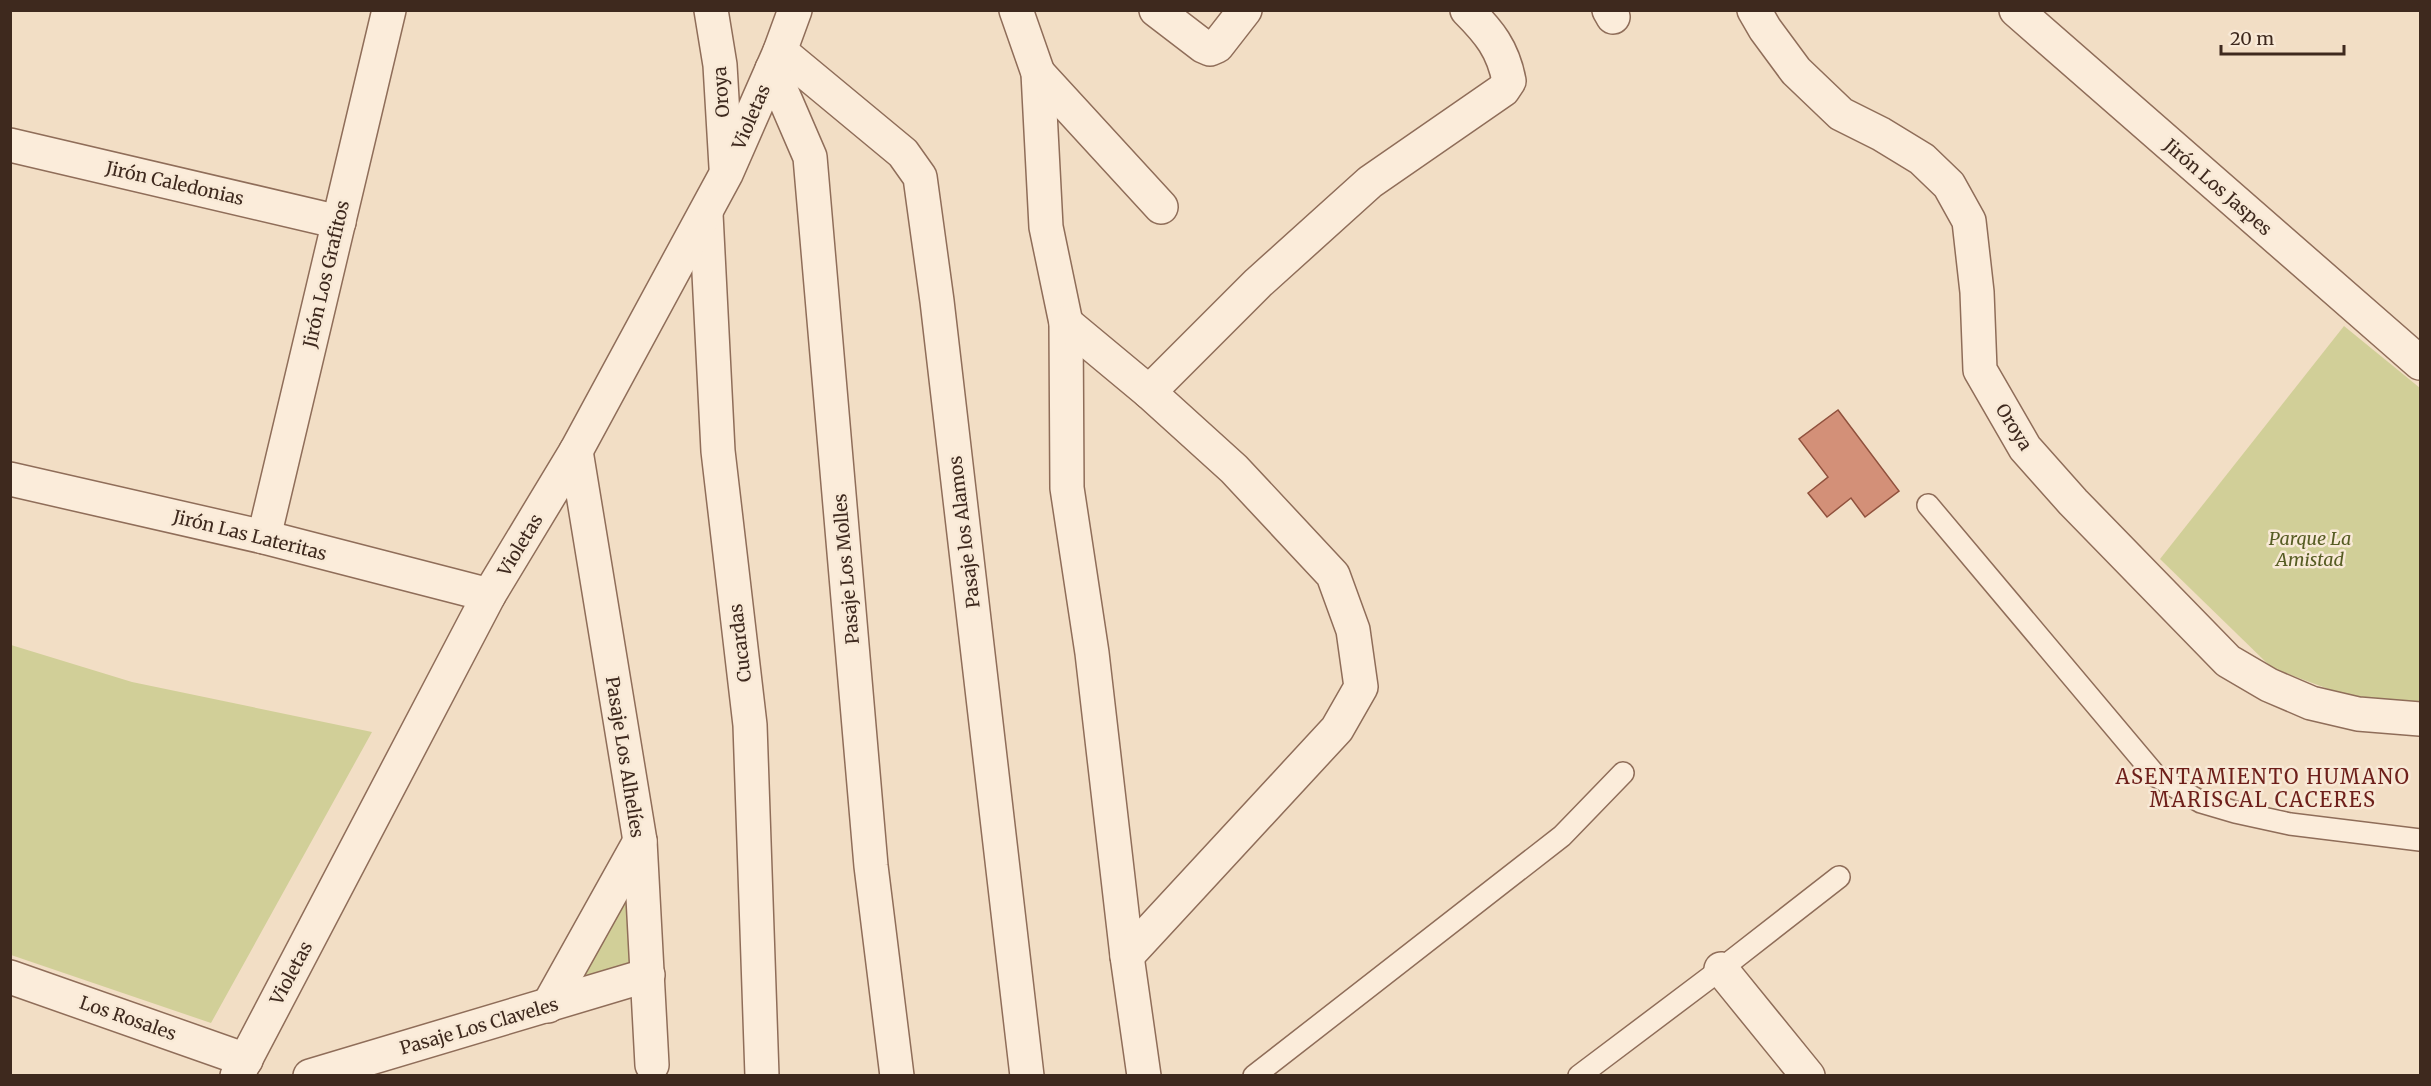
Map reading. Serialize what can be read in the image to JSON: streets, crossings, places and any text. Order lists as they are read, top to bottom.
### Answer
{
  "streets": {
    "street": [
      "Oroya",
      "Violetas",
      "Jirón Caledonias",
      "Jirón Los Jaspes",
      "Jirón Los Grafitos",
      "Pasaje los Alamos",
      "Jirón Las Lateritas",
      "Pasaje Los Molles",
      "Cucardas",
      "Pasaje Los Alhelíes",
      "Los Rosales",
      "Pasaje Los Claveles"
    ]
  },
  "crossings": [
    ["Oroya", "Violetas"],
    ["Violetas", "Pasaje los Alamos"],
    ["Violetas", "Jirón Las Lateritas"],
    ["Violetas", "Pasaje Los Molles"],
    ["Violetas", "Cucardas"],
    ["Violetas", "Pasaje Los Alhelíes"],
    ["Violetas", "Los Rosales"],
    ["Jirón Caledonias", "Jirón Los Grafitos"],
    ["Jirón Los Grafitos", "Jirón Las Lateritas"],
    ["Pasaje los Alamos", "Pasaje Los Molles"],
    ["Pasaje Los Alhelíes", "Pasaje Los Claveles"]
  ],
  "districts": ["ASENTAMIENTO HUMANO MARISCAL CACERES"],
  "parks": ["Parque La Amistad"],
  "scale_bar": "20 m"
}
